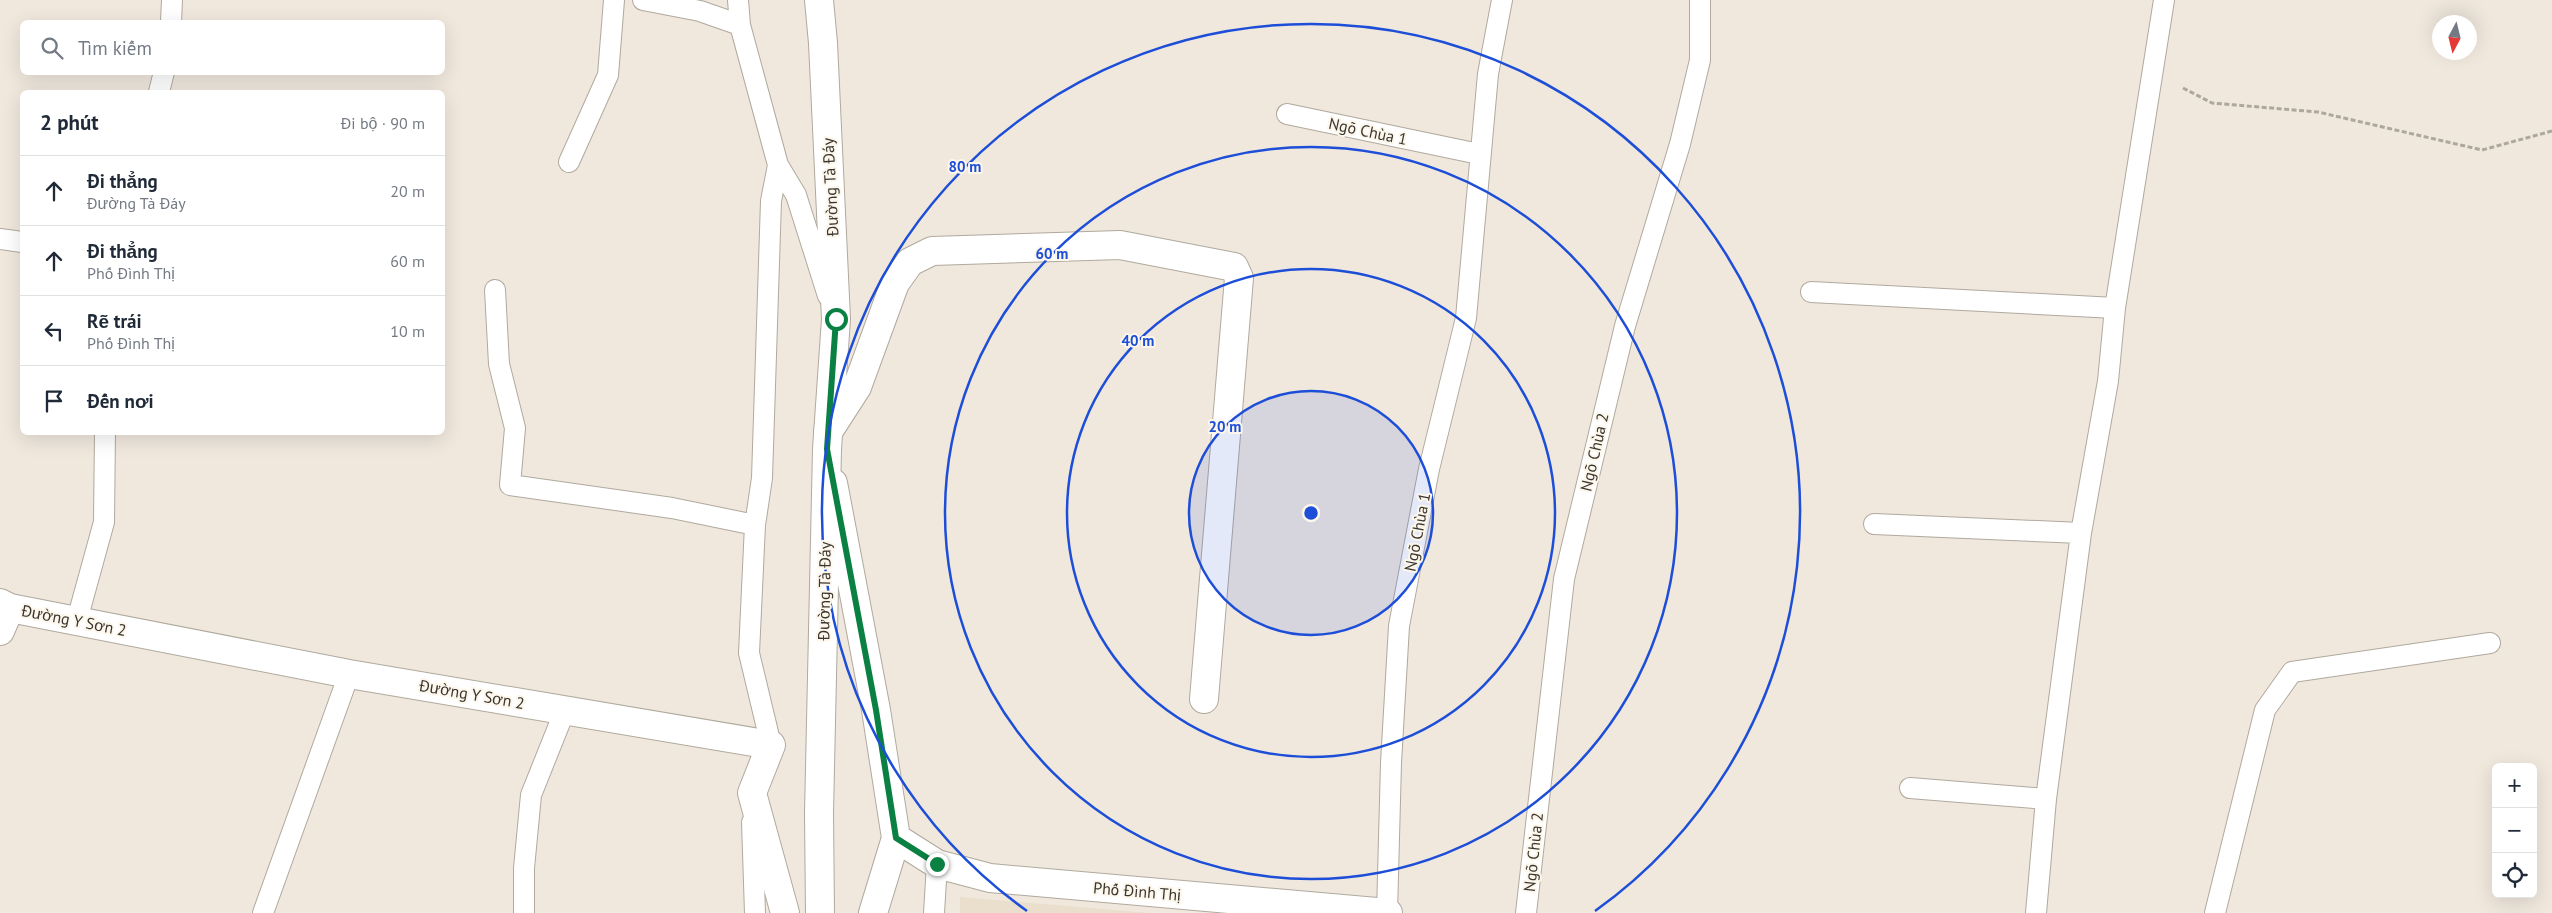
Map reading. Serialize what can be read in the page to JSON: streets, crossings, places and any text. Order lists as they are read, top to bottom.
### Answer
{
  "streets": {
    "street": ["Đường Tà Đáy", "Đường Y Sơn 2", "Phố Đình Thị"],
    "lane": ["Ngõ Chùa 1", "Ngõ Chùa 2"]
  },
  "crossings": [
    ["Ngõ Chùa 1", "Phố Đình Thị"]
  ],
  "north": "bottom",
  "page": {
    "search": "Tìm kiếm",
    "heading": ["2 phút", "Đi bộ · 90 m"],
    "list": [
      ["Đi thẳng", "Đường Tà Đáy", "20 m"],
      ["Đi thẳng", "Phố Đình Thị", "60 m"],
      ["Rẽ trái", "Phố Đình Thị", "10 m"],
      "Đến nơi"
    ],
    "map_buttons": ["+", "−"]
  },
  "rings": [
    "80 m",
    "60 m",
    "40 m",
    "20 m"
  ]
}
